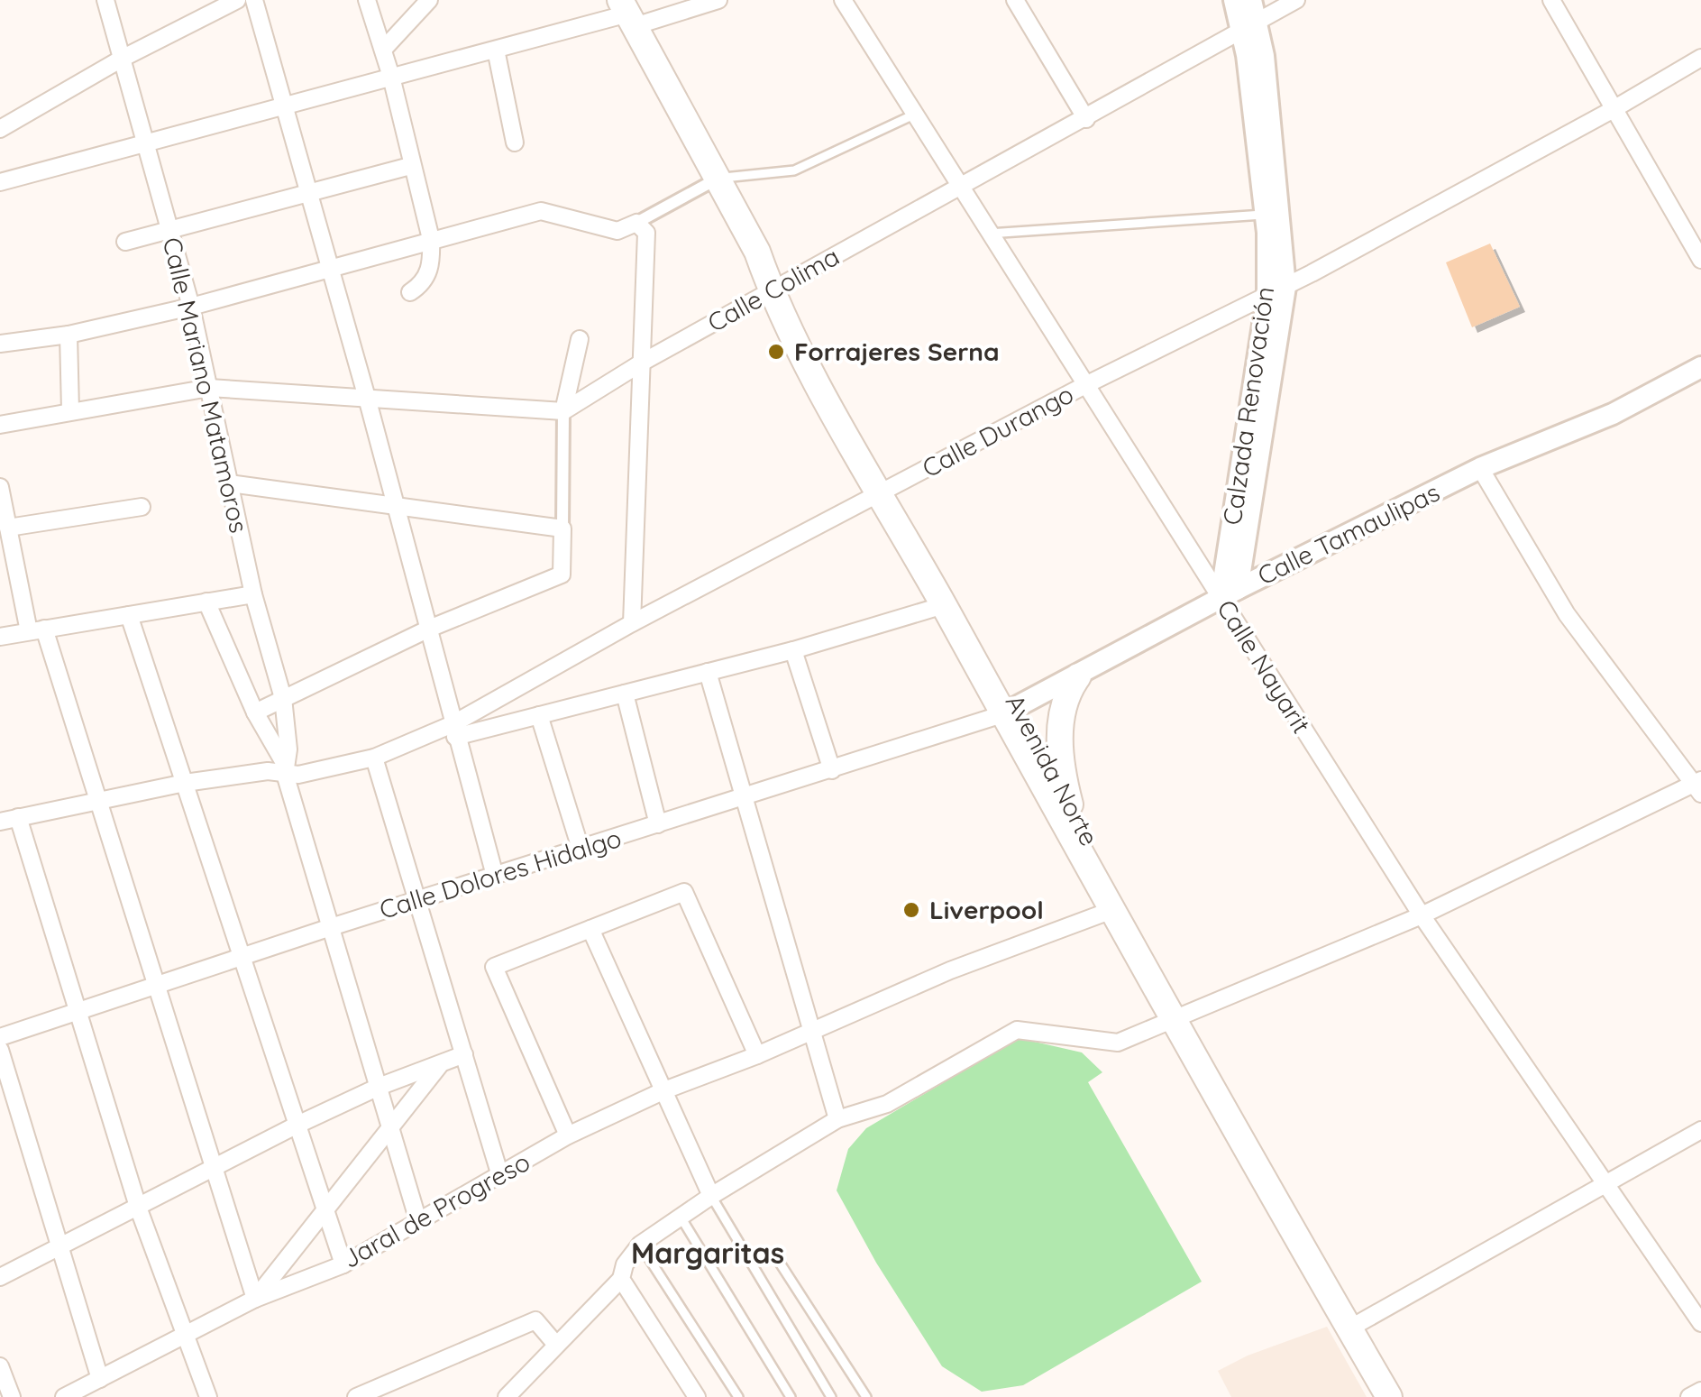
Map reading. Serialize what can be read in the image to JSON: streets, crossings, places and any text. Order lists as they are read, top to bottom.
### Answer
{
  "streets": {
    "main road": ["Avenida Norte"],
    "street": [
      "Calle Colima",
      "Calle Mariano Matamoros",
      "Calzada Renovación",
      "Calle Durango",
      "Calle Tamaulipas",
      "Calle Nayarit",
      "Calle Dolores Hidalgo",
      "Jaral de Progreso"
    ]
  },
  "crossings": [
    ["Calle Colima", "Calzada Renovación"],
    ["Calle Colima", "Calle Nayarit"],
    ["Calle Mariano Matamoros", "Calle Durango"],
    ["Calzada Renovación", "Calle Durango"],
    ["Calzada Renovación", "Calle Tamaulipas"],
    ["Calzada Renovación", "Calle Nayarit"],
    ["Calle Durango", "Calle Nayarit"],
    ["Calle Durango", "Avenida Norte"],
    ["Calle Tamaulipas", "Calle Nayarit"],
    ["Calle Tamaulipas", "Avenida Norte"],
    ["Calle Tamaulipas", "Calle Dolores Hidalgo"],
    ["Avenida Norte", "Calle Dolores Hidalgo"],
    ["Avenida Norte", "Jaral de Progreso"]
  ],
  "districts": ["Margaritas"],
  "places": ["Forrajeres Serna", "Liverpool"]
}
